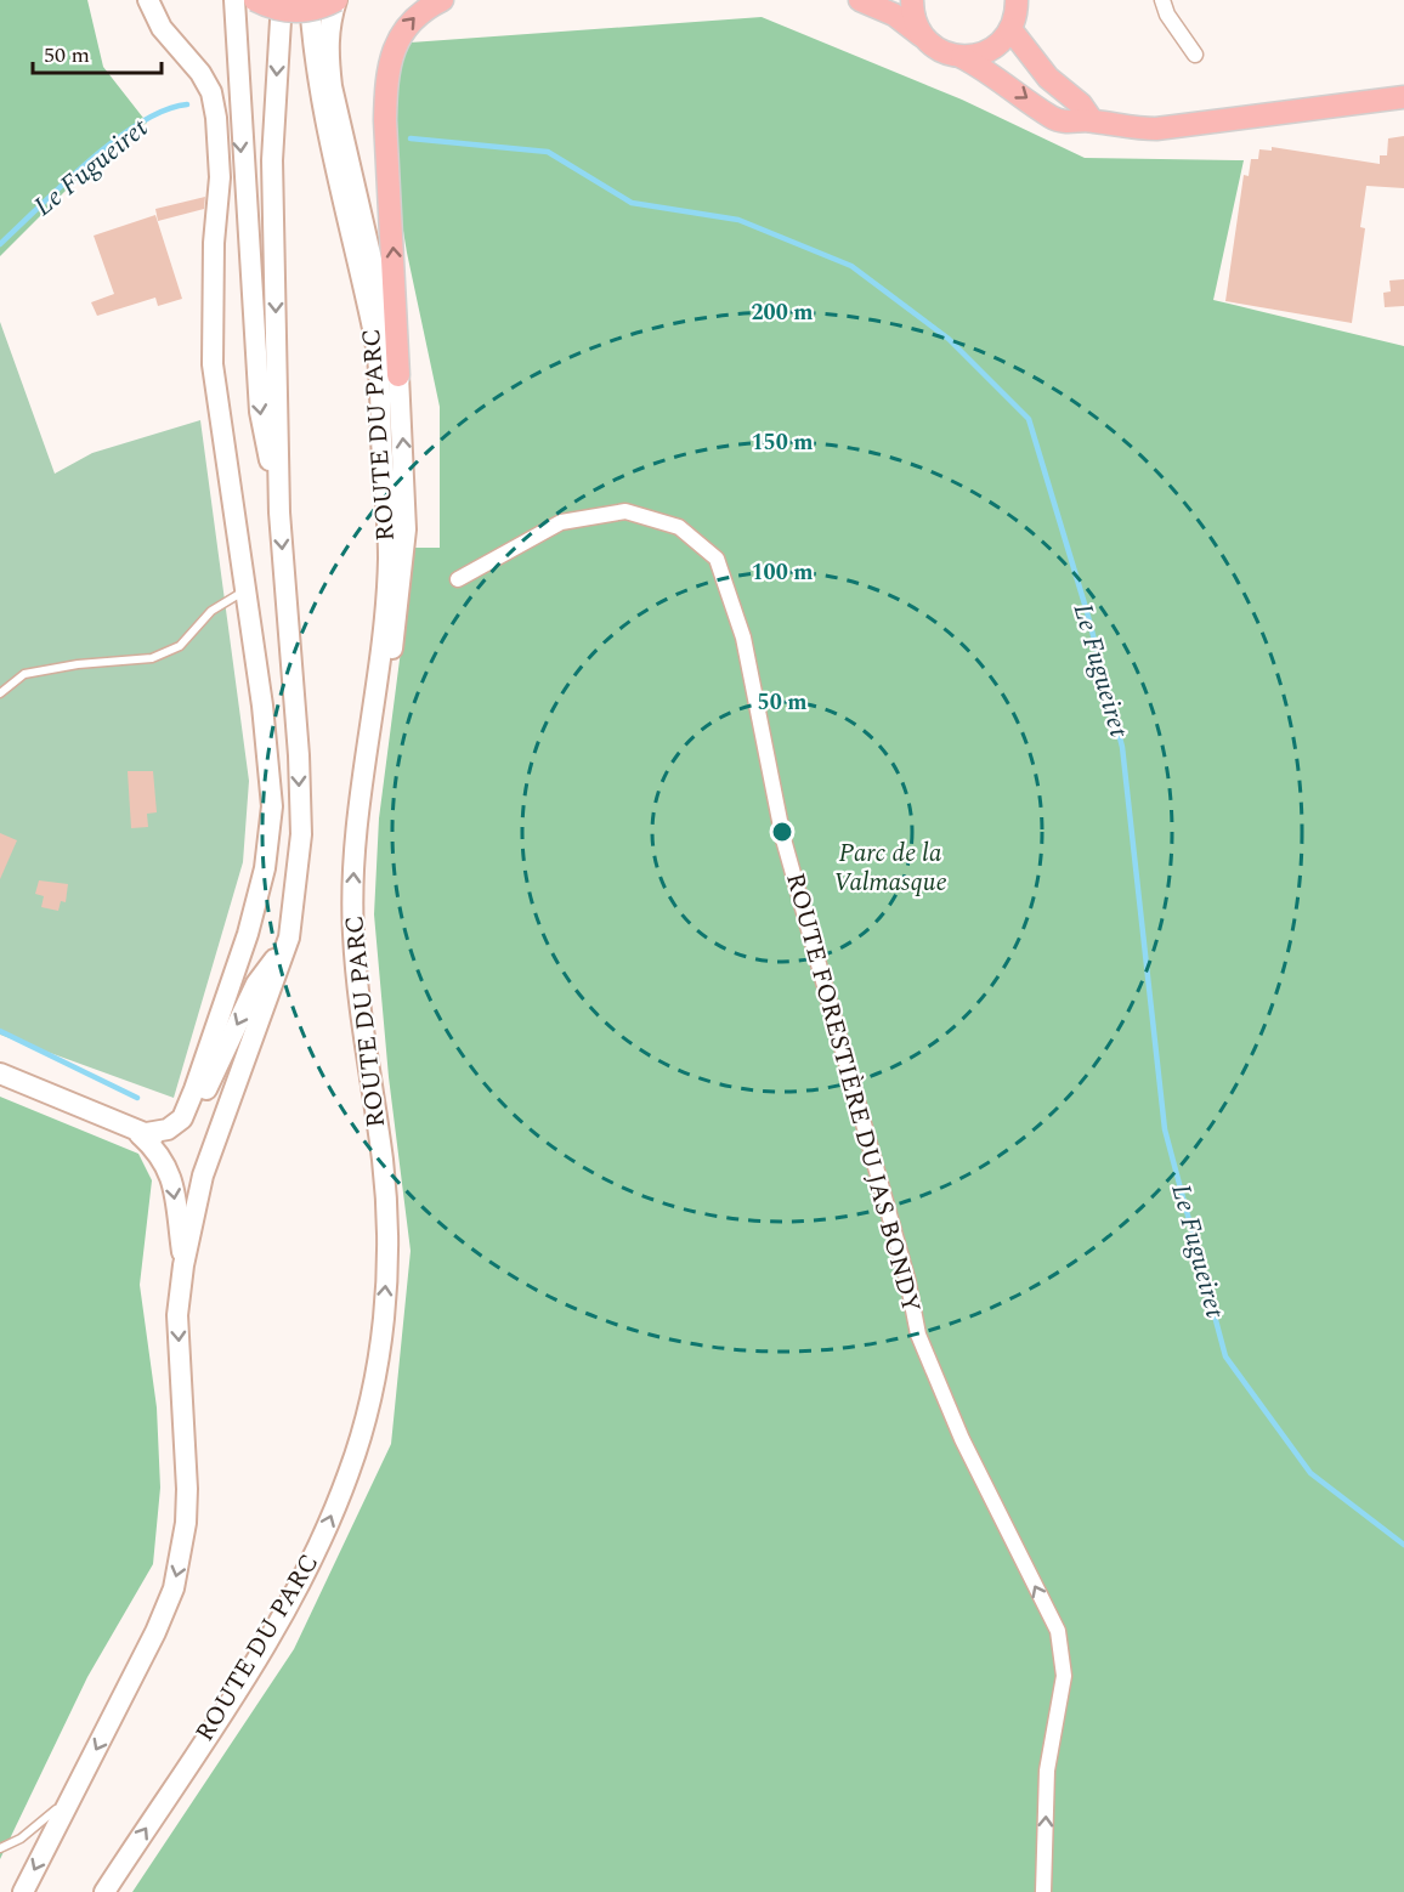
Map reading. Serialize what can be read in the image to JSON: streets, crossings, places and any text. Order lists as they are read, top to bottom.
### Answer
{
  "streets": {
    "main road": ["ROUTE DU PARC"],
    "street": ["ROUTE FORESTIÈRE DU JAS BONDY"]
  },
  "one_way": ["ROUTE FORESTIÈRE DU JAS BONDY"],
  "water": ["Le Fugueiret"],
  "parks": ["Parc de la Valmasque"],
  "scale_bar": "50 m",
  "rings": [
    "200 m",
    "150 m",
    "100 m",
    "50 m"
  ]
}
